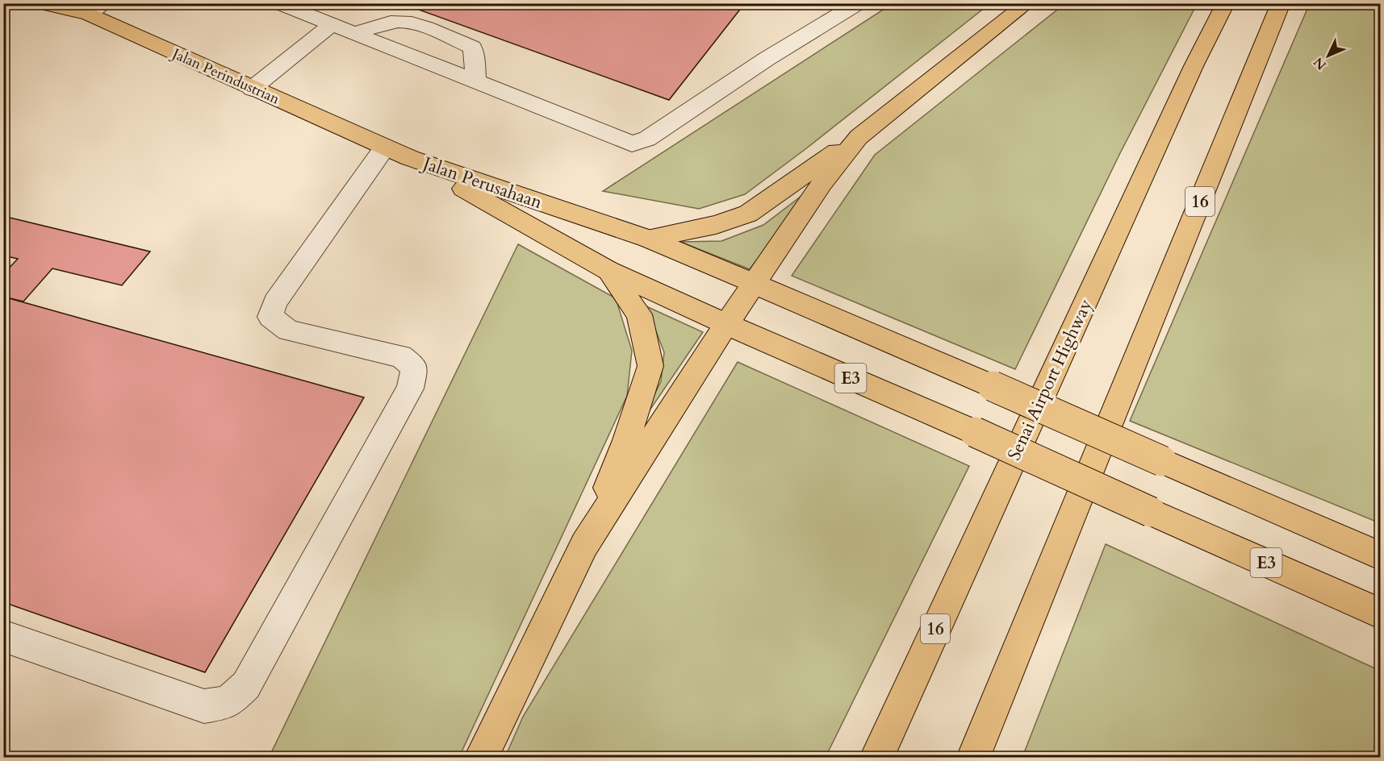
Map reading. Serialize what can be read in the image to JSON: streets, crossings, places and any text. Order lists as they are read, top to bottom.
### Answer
{
  "streets": {
    "main road": [
      "Jalan Perindustrian",
      "Jalan Perusahaan",
      "16",
      "E3",
      "Senai Airport Highway"
    ]
  },
  "crossings": [
    ["Jalan Perindustrian", "Jalan Perusahaan"],
    ["Jalan Perusahaan", "E3"]
  ],
  "north": "bottom left"
}
